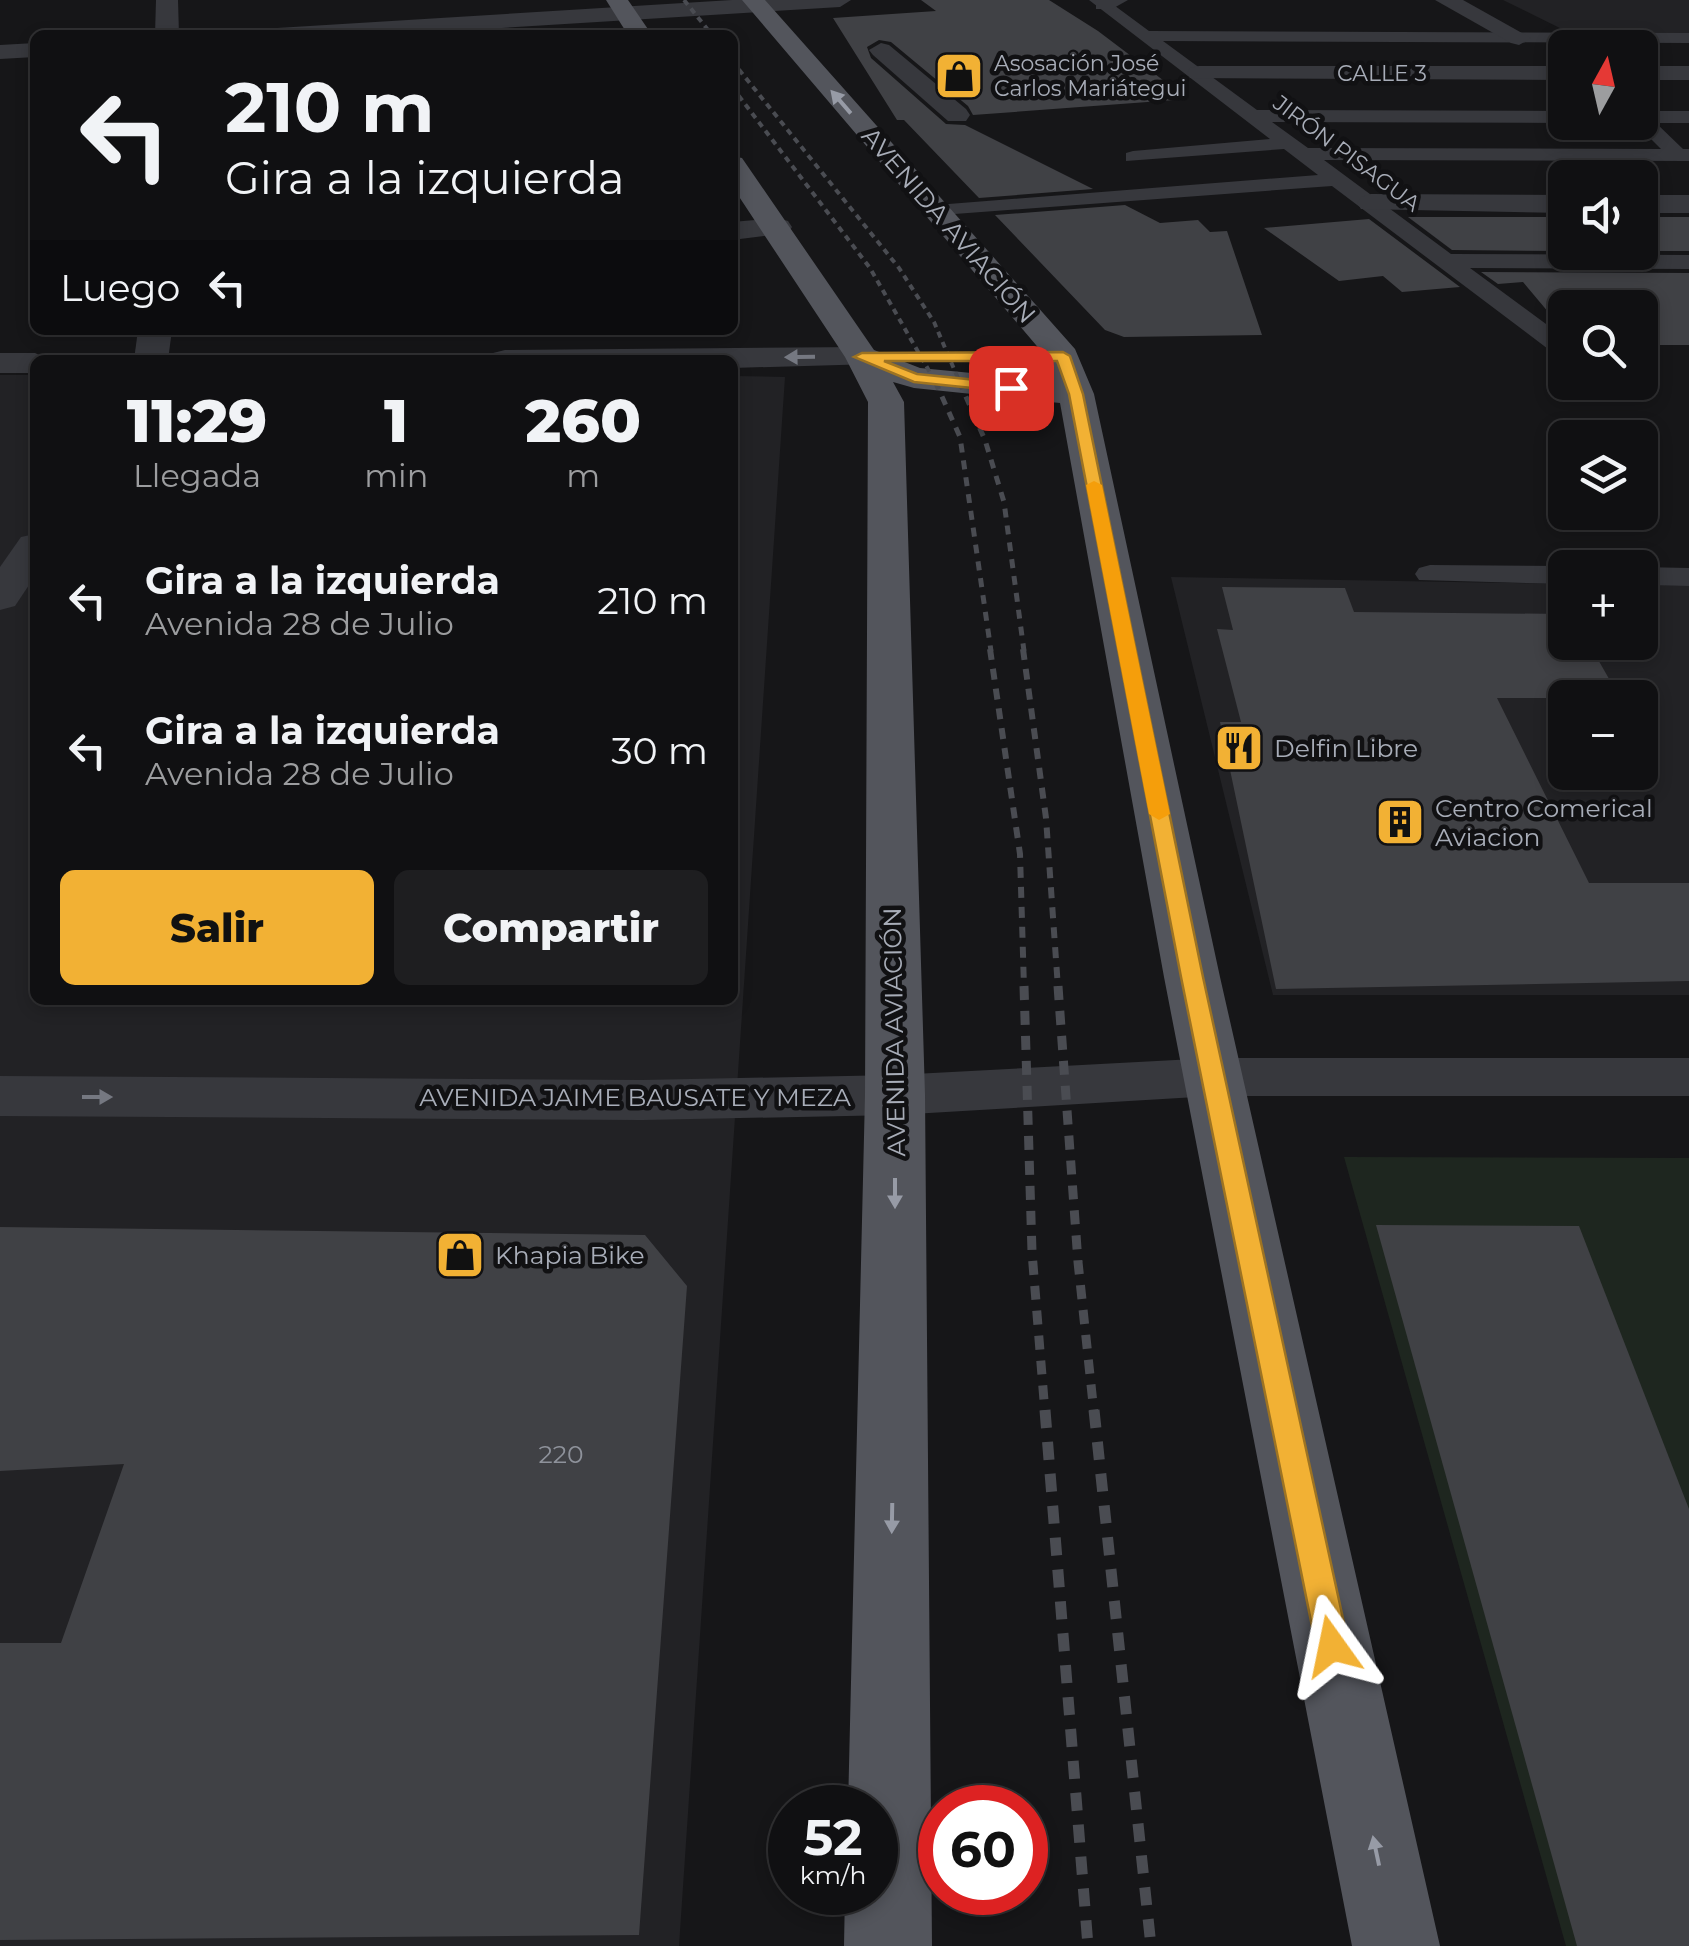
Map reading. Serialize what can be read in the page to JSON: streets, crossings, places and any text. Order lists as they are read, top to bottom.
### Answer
{
  "streets": {
    "main road": ["AVENIDA AVIACIÓN"],
    "street": ["CALLE 3", "AVENIDA JAIME BAUSATE Y MEZA"],
    "lane": ["JIRÓN PISAGUA"]
  },
  "crossings": [
    ["CALLE 3", "JIRÓN PISAGUA"],
    ["AVENIDA AVIACIÓN", "AVENIDA JAIME BAUSATE Y MEZA"]
  ],
  "one_way": ["AVENIDA JAIME BAUSATE Y MEZA"],
  "places": {
    "shop": ["Asosación José Carlos Mariátegui", "Khapia Bike"],
    "restaurant": ["Delfin Libre"],
    "building": ["Centro Comerical Aviacion"]
  },
  "house_numbers": ["220"],
  "north": "top",
  "page": {
    "map_buttons": ["+", "−"],
    "turn": ["210 m", "Gira a la izquierda"],
    "then": "Luego",
    "eta": [
      "11:29",
      "Llegada",
      "1",
      "min",
      "260",
      "m"
    ],
    "list": [
      {
        "name": "Gira a la izquierda",
        "note": "Avenida 28 de Julio",
        "value": "210 m"
      },
      {
        "name": "Gira a la izquierda",
        "note": "Avenida 28 de Julio",
        "value": "30 m"
      }
    ],
    "buttons": ["Salir", "Compartir"],
    "speed": "52 km/h",
    "limit": "60"
  }
}
